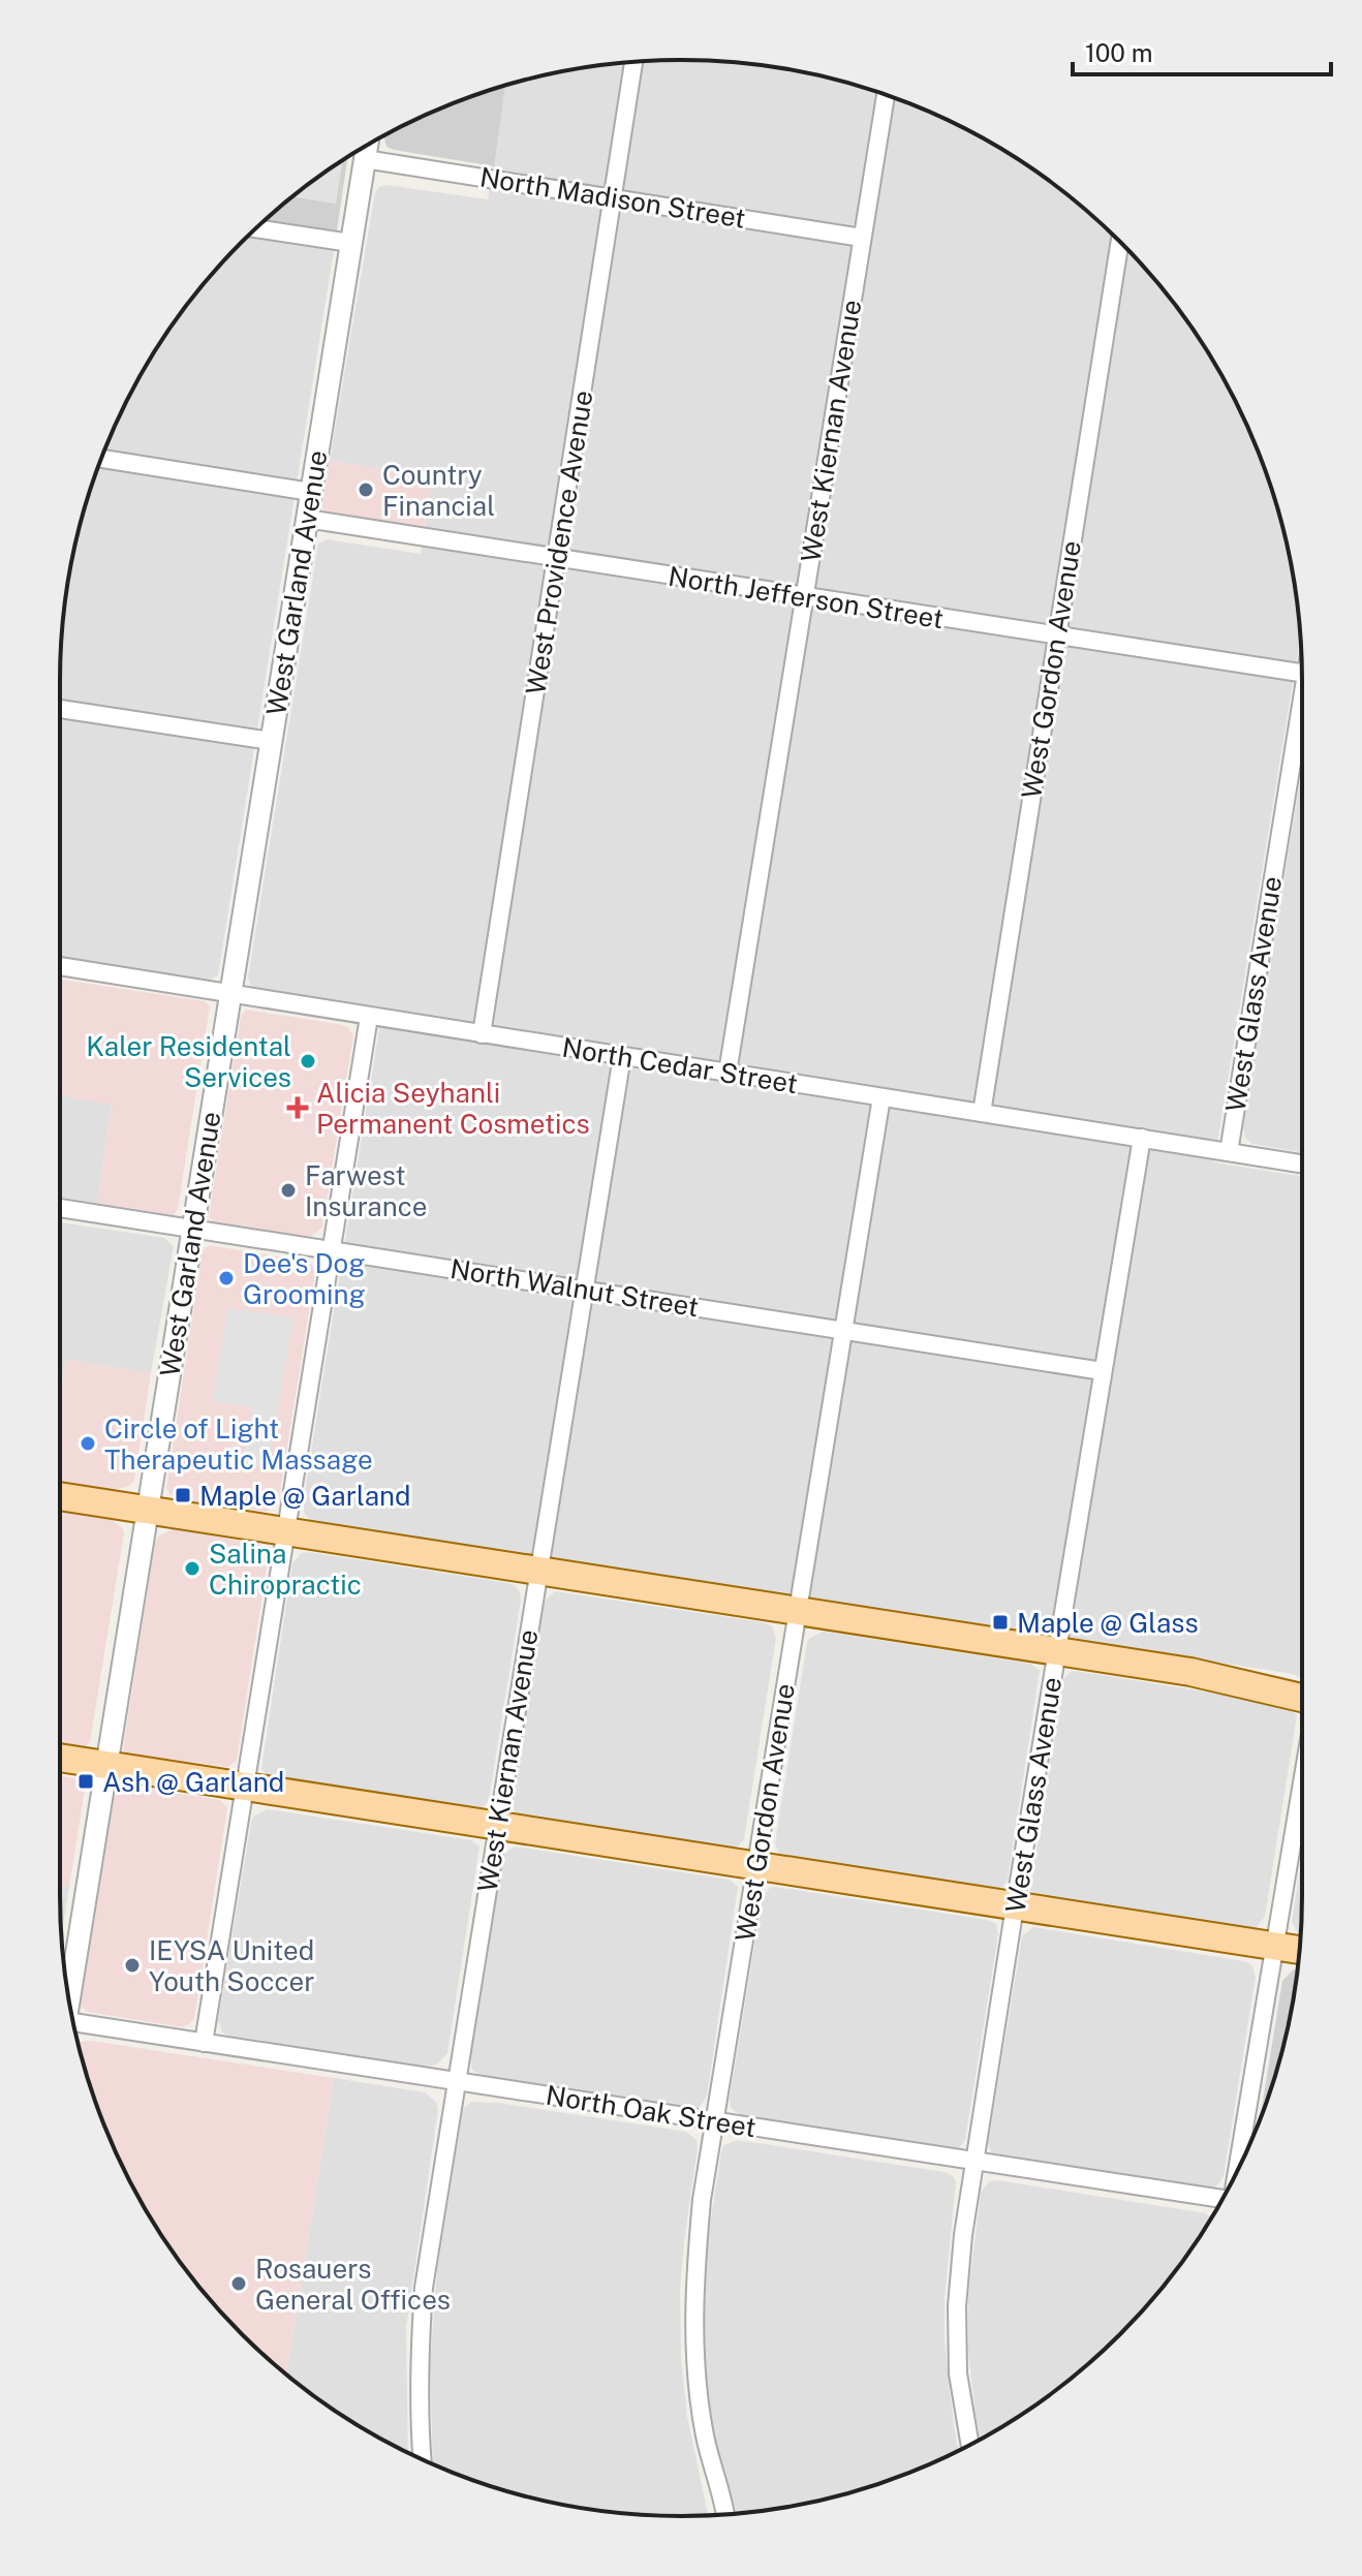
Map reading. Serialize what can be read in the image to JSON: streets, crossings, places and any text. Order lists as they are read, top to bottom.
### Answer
{
  "streets": {
    "street": [
      "North Madison Street",
      "West Kiernan Avenue",
      "West Providence Avenue",
      "West Garland Avenue",
      "North Jefferson Street",
      "West Gordon Avenue",
      "West Glass Avenue",
      "North Cedar Street",
      "North Walnut Street",
      "North Oak Street"
    ]
  },
  "crossings": [
    ["North Madison Street", "West Kiernan Avenue"],
    ["North Madison Street", "West Providence Avenue"],
    ["North Madison Street", "West Garland Avenue"],
    ["West Kiernan Avenue", "North Jefferson Street"],
    ["West Kiernan Avenue", "North Cedar Street"],
    ["West Kiernan Avenue", "North Walnut Street"],
    ["West Kiernan Avenue", "North Oak Street"],
    ["West Providence Avenue", "North Jefferson Street"],
    ["West Providence Avenue", "North Cedar Street"],
    ["West Garland Avenue", "North Jefferson Street"],
    ["West Garland Avenue", "North Cedar Street"],
    ["West Garland Avenue", "North Walnut Street"],
    ["North Jefferson Street", "West Gordon Avenue"],
    ["West Gordon Avenue", "North Cedar Street"],
    ["West Gordon Avenue", "North Walnut Street"],
    ["West Gordon Avenue", "North Oak Street"],
    ["West Glass Avenue", "North Cedar Street"],
    ["West Glass Avenue", "North Walnut Street"],
    ["West Glass Avenue", "North Oak Street"]
  ],
  "places": {
    "other": [
      "Country Financial",
      "Kaler Residental Services",
      "Farwest Insurance",
      "Dee's Dog Grooming",
      "Circle of Light Therapeutic Massage",
      "Salina Chiropractic",
      "IEYSA United Youth Soccer",
      "Rosauers General Offices"
    ],
    "health": ["Alicia Seyhanli Permanent Cosmetics"],
    "transit": ["Maple @ Garland", "Maple @ Glass", "Ash @ Garland"]
  },
  "scale_bar": "100 m"
}
